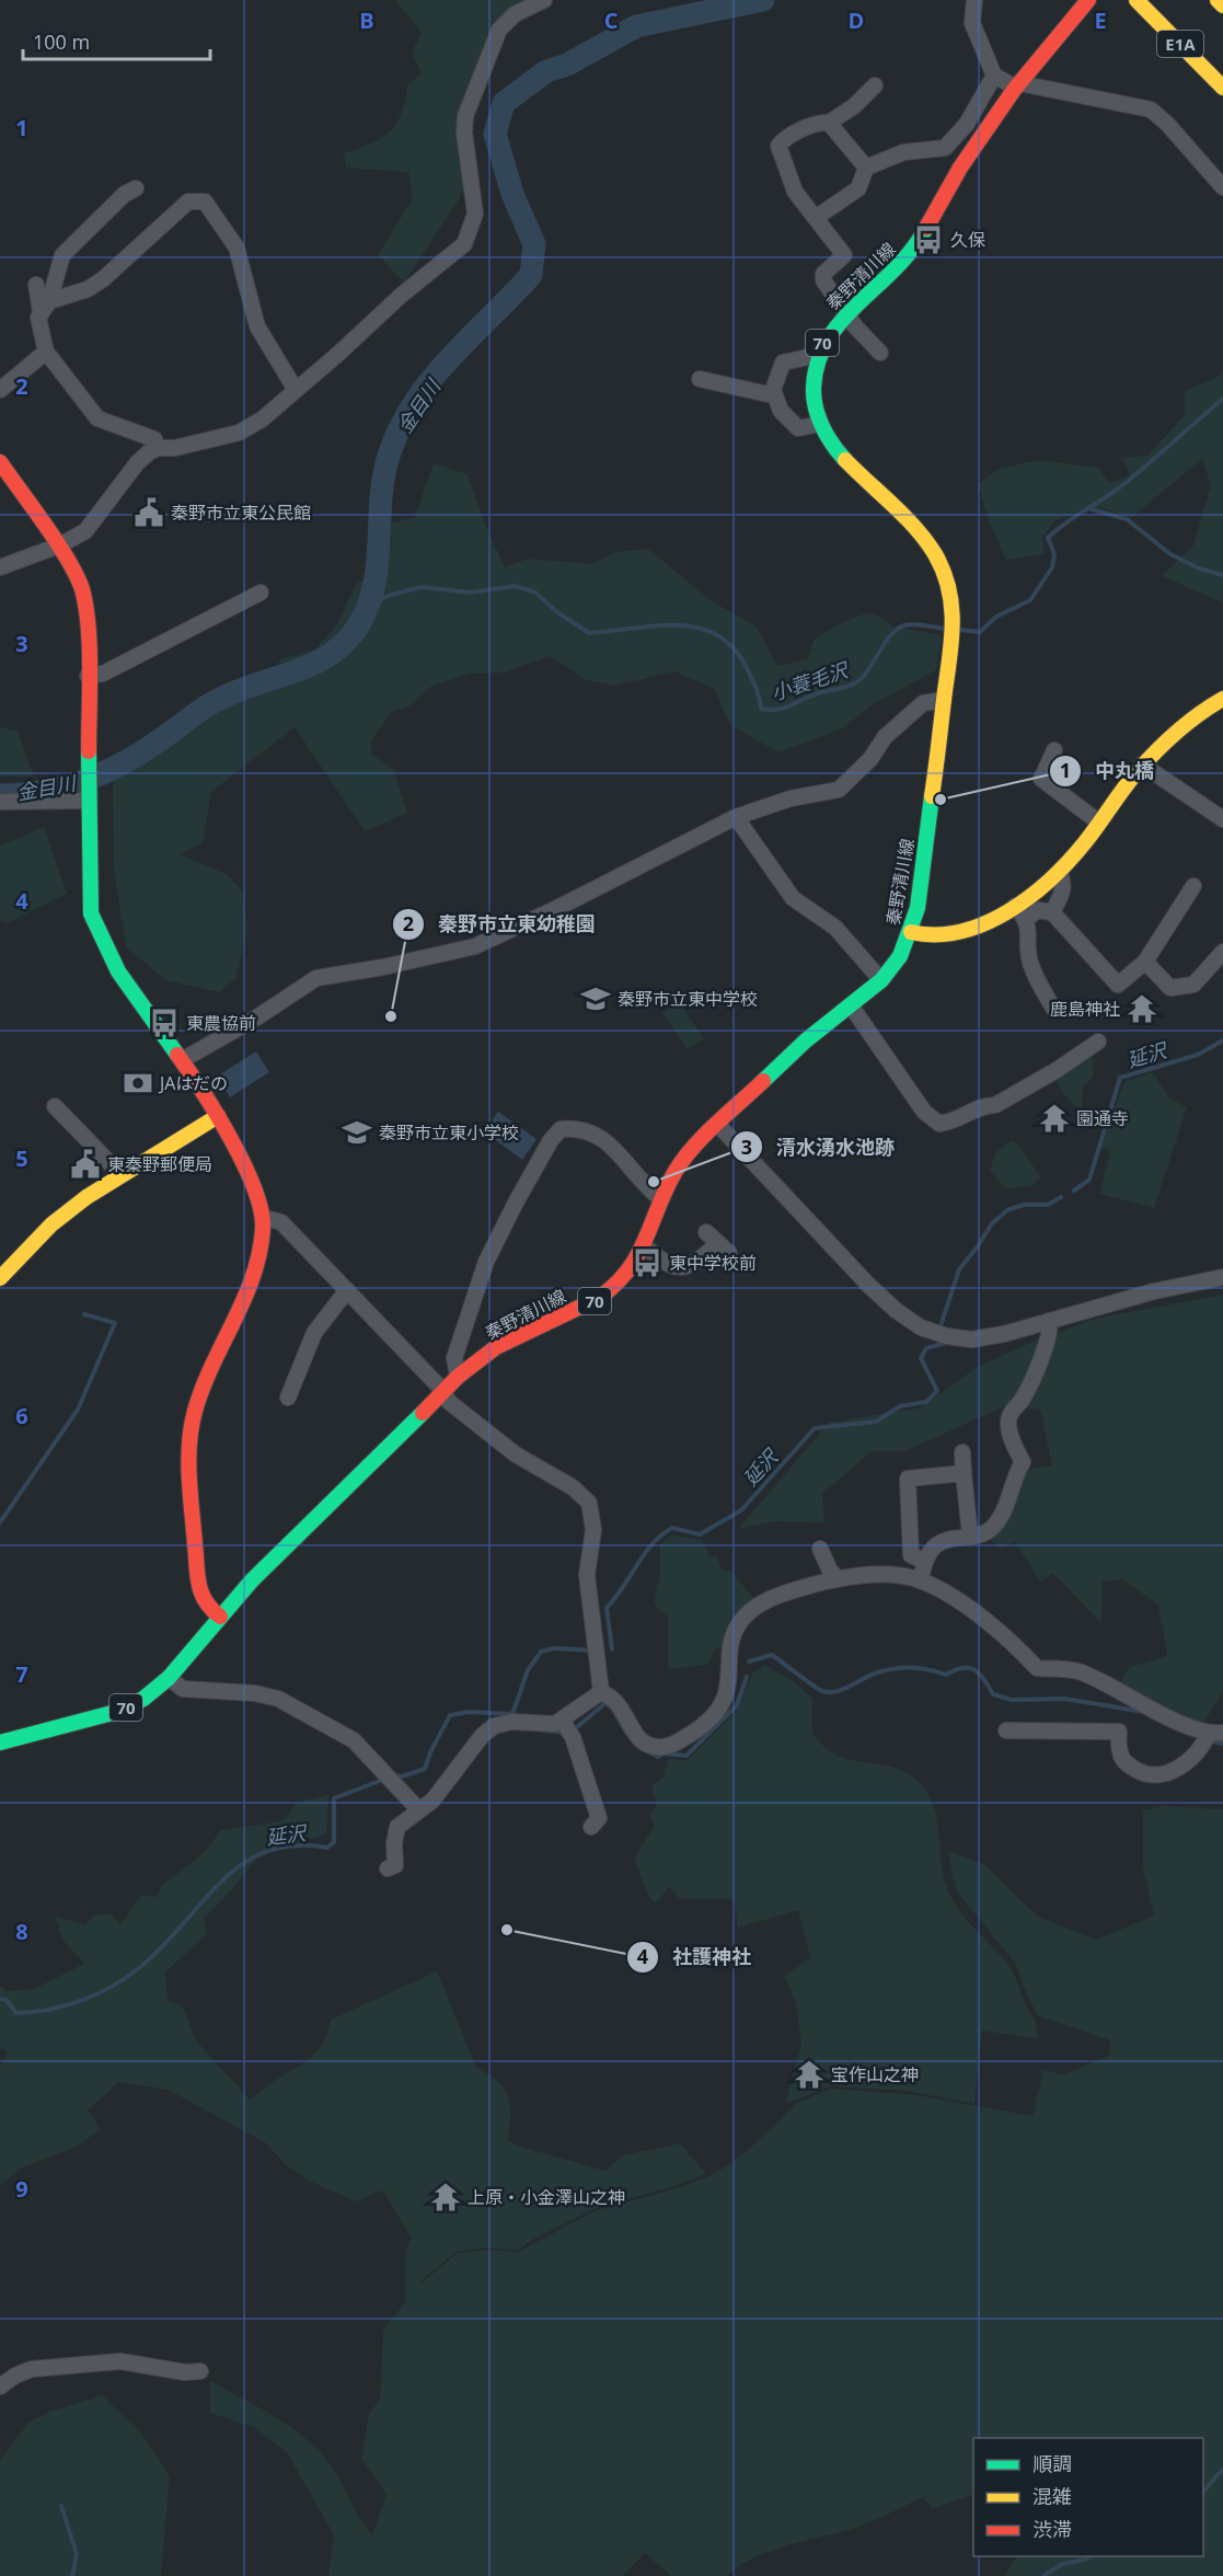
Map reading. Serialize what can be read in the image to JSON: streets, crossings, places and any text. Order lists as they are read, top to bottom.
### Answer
{
  "streets": {
    "main road": ["E1A", "秦野清川線", "70"]
  },
  "water": ["金目川", "小蓑毛沢", "延沢"],
  "places": {
    "bus stop": ["久保", "東農協前", "東中学校前"],
    "public building": ["秦野市立東公民館", "東秦野郵便局"],
    "other": [
      "中丸橋",
      "秦野市立東幼稚園",
      "清水湧水池跡",
      "社護神社"
    ],
    "school or university": ["秦野市立東中学校", "秦野市立東小学校"],
    "temple": [
      "鹿島神社",
      "園通寺",
      "宝作山之神",
      "上原・小金澤山之神"
    ],
    "bank": ["JAはだの"]
  },
  "legend": ["順調", "混雑", "渋滞"],
  "scale_bar": "100 m",
  "grid": {
    "columns": [
      "B",
      "C",
      "D",
      "E"
    ],
    "rows": [
      "1",
      "2",
      "3",
      "4",
      "5",
      "6",
      "7",
      "8",
      "9"
    ]
  }
}
